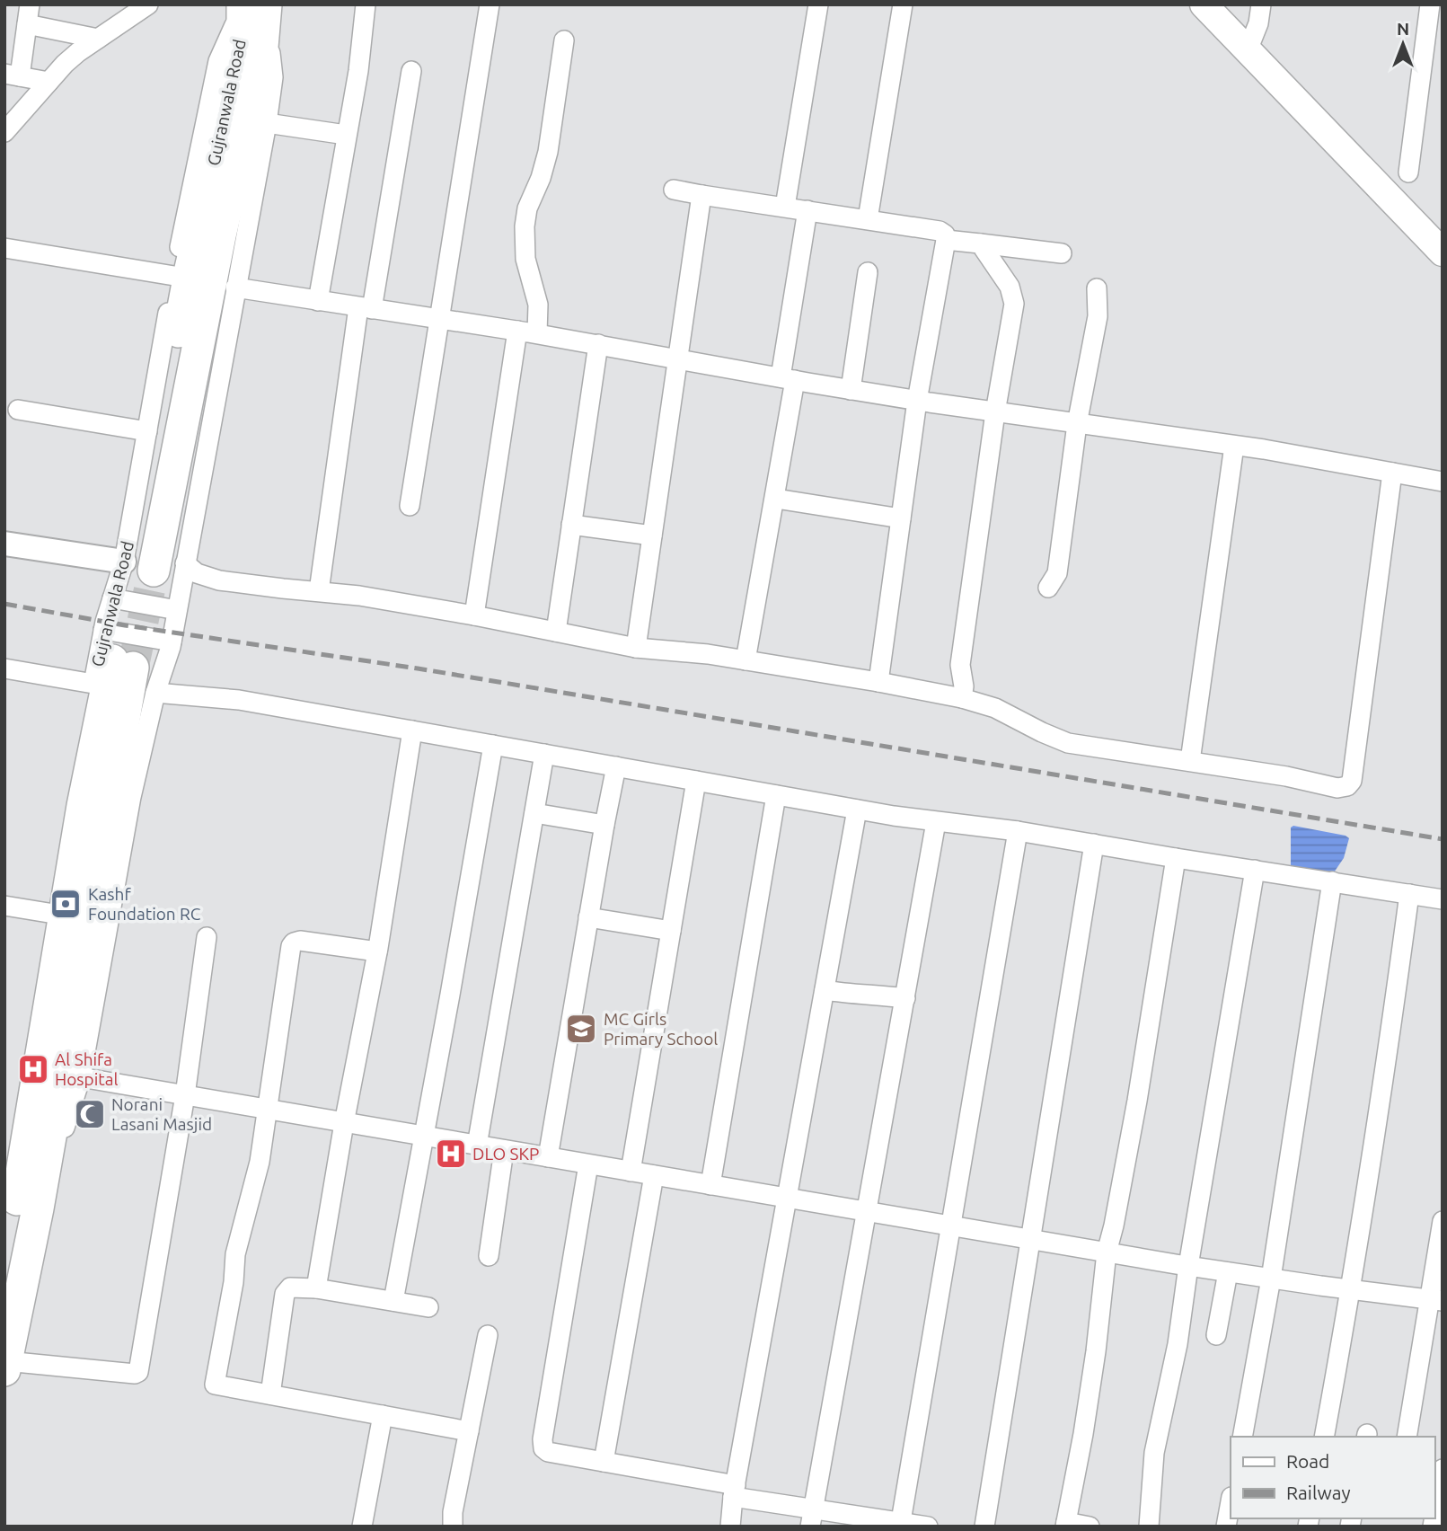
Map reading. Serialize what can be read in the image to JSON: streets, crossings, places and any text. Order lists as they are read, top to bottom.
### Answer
{
  "streets": {
    "highway": ["Gujranwala Road"]
  },
  "places": {
    "bank": ["Kashf Foundation RC"],
    "school or university": ["MC Girls Primary School"],
    "hospital": ["Al Shifa Hospital", "DLO SKP"],
    "mosque": ["Norani Lasani Masjid"]
  },
  "legend": ["Road", "Railway"],
  "north": "top"
}
